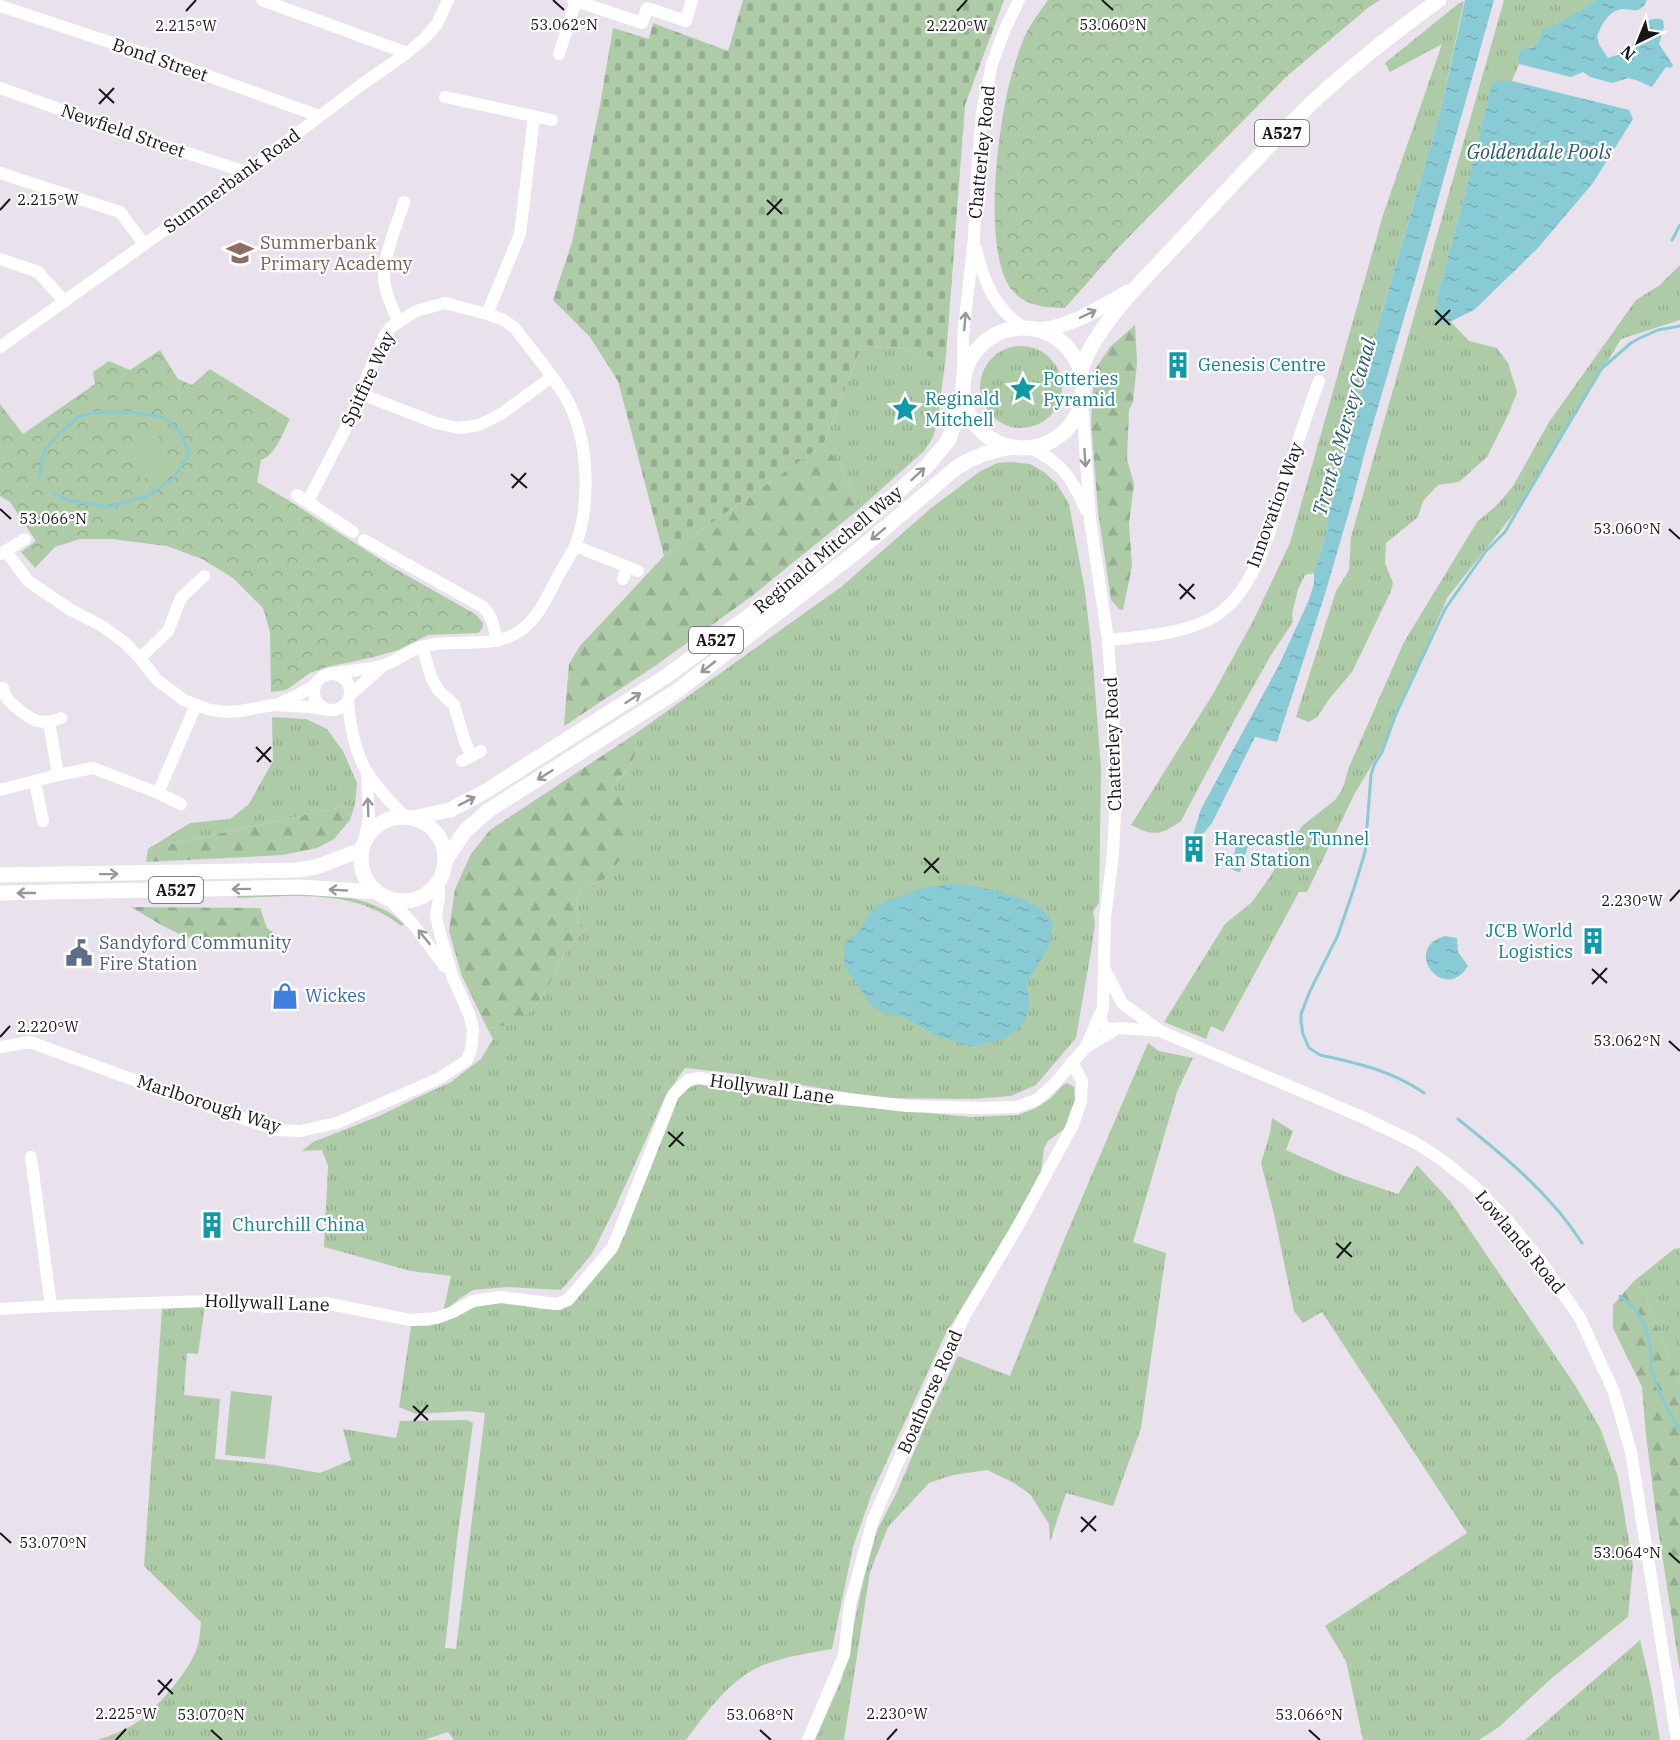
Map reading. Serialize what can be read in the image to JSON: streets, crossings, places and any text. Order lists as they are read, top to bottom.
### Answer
{
  "streets": {
    "main road": ["A527", "Reginald Mitchell Way"],
    "street": [
      "Bond Street",
      "Newfield Street",
      "Chatterley Road",
      "Summerbank Road",
      "Spitfire Way",
      "Innovation Way",
      "Hollywall Lane",
      "Marlborough Way",
      "Lowlands Road",
      "Boathorse Road"
    ]
  },
  "crossings": [
    ["Bond Street", "Summerbank Road"],
    ["Newfield Street", "Summerbank Road"],
    ["A527", "Chatterley Road"],
    ["A527", "Reginald Mitchell Way"],
    ["A527", "Marlborough Way"],
    ["Chatterley Road", "Innovation Way"],
    ["Chatterley Road", "Reginald Mitchell Way"],
    ["Chatterley Road", "Hollywall Lane"],
    ["Chatterley Road", "Lowlands Road"],
    ["Reginald Mitchell Way", "Marlborough Way"],
    ["Hollywall Lane", "Lowlands Road"],
    ["Hollywall Lane", "Boathorse Road"]
  ],
  "water": ["Goldendale Pools", "Trent & Mersey Canal"],
  "places": {
    "school or university": ["Summerbank Primary Academy"],
    "building": [
      "Genesis Centre",
      "Harecastle Tunnel Fan Station",
      "JCB World Logistics",
      "Churchill China"
    ],
    "place": ["Potteries Pyramid", "Reginald Mitchell"],
    "public building": ["Sandyford Community Fire Station"],
    "shop": ["Wickes"]
  },
  "north": "bottom left",
  "coordinates": [
    "53.062°N",
    "53.060°N",
    "2.220°W",
    "2.215°W",
    "53.066°N",
    "2.230°W",
    "53.070°N",
    "53.064°N",
    "2.225°W",
    "53.068°N"
  ]
}
